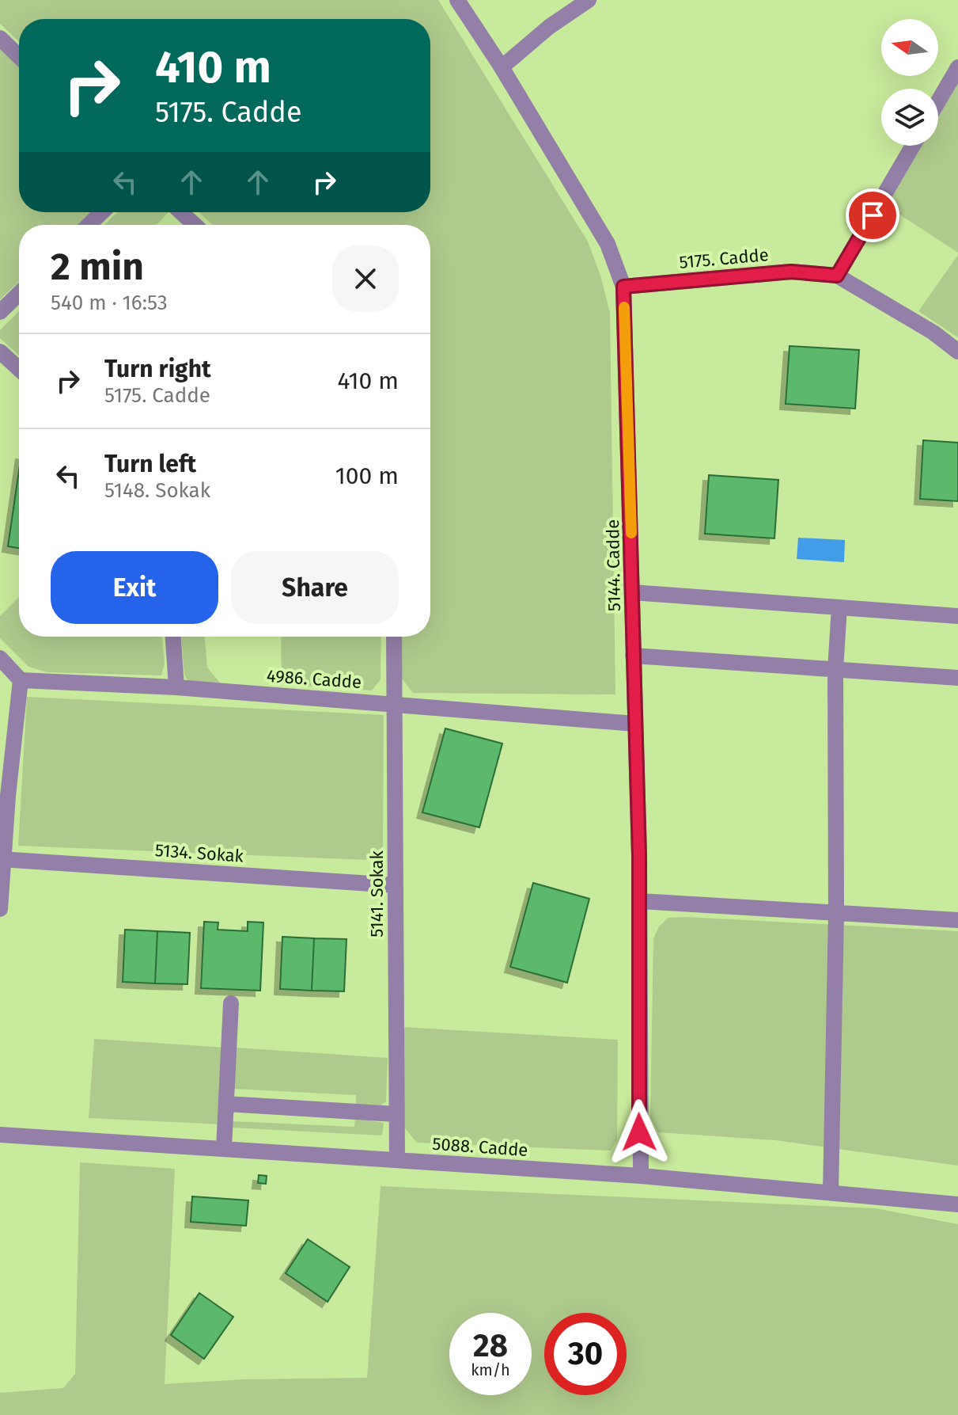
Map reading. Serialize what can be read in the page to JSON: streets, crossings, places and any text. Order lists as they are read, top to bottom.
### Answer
{
  "streets": {
    "street": [
      "5175. Cadde",
      "5144. Cadde",
      "4986. Cadde",
      "5134. Sokak",
      "5141. Sokak",
      "5088. Cadde"
    ]
  },
  "crossings": [
    ["5175. Cadde", "5144. Cadde"],
    ["5144. Cadde", "4986. Cadde"],
    ["5144. Cadde", "5088. Cadde"],
    ["4986. Cadde", "5141. Sokak"],
    ["5134. Sokak", "5141. Sokak"],
    ["5141. Sokak", "5088. Cadde"]
  ],
  "north": "left",
  "page": {
    "turn": ["410 m", "5175. Cadde"],
    "heading": ["2 min", "540 m · 16:53"],
    "list": [
      {
        "name": "Turn right",
        "note": "5175. Cadde",
        "value": "410 m"
      },
      {
        "name": "Turn left",
        "note": "5148. Sokak",
        "value": "100 m"
      }
    ],
    "buttons": ["Exit", "Share"],
    "speed": "28 km/h",
    "limit": "30"
  }
}
